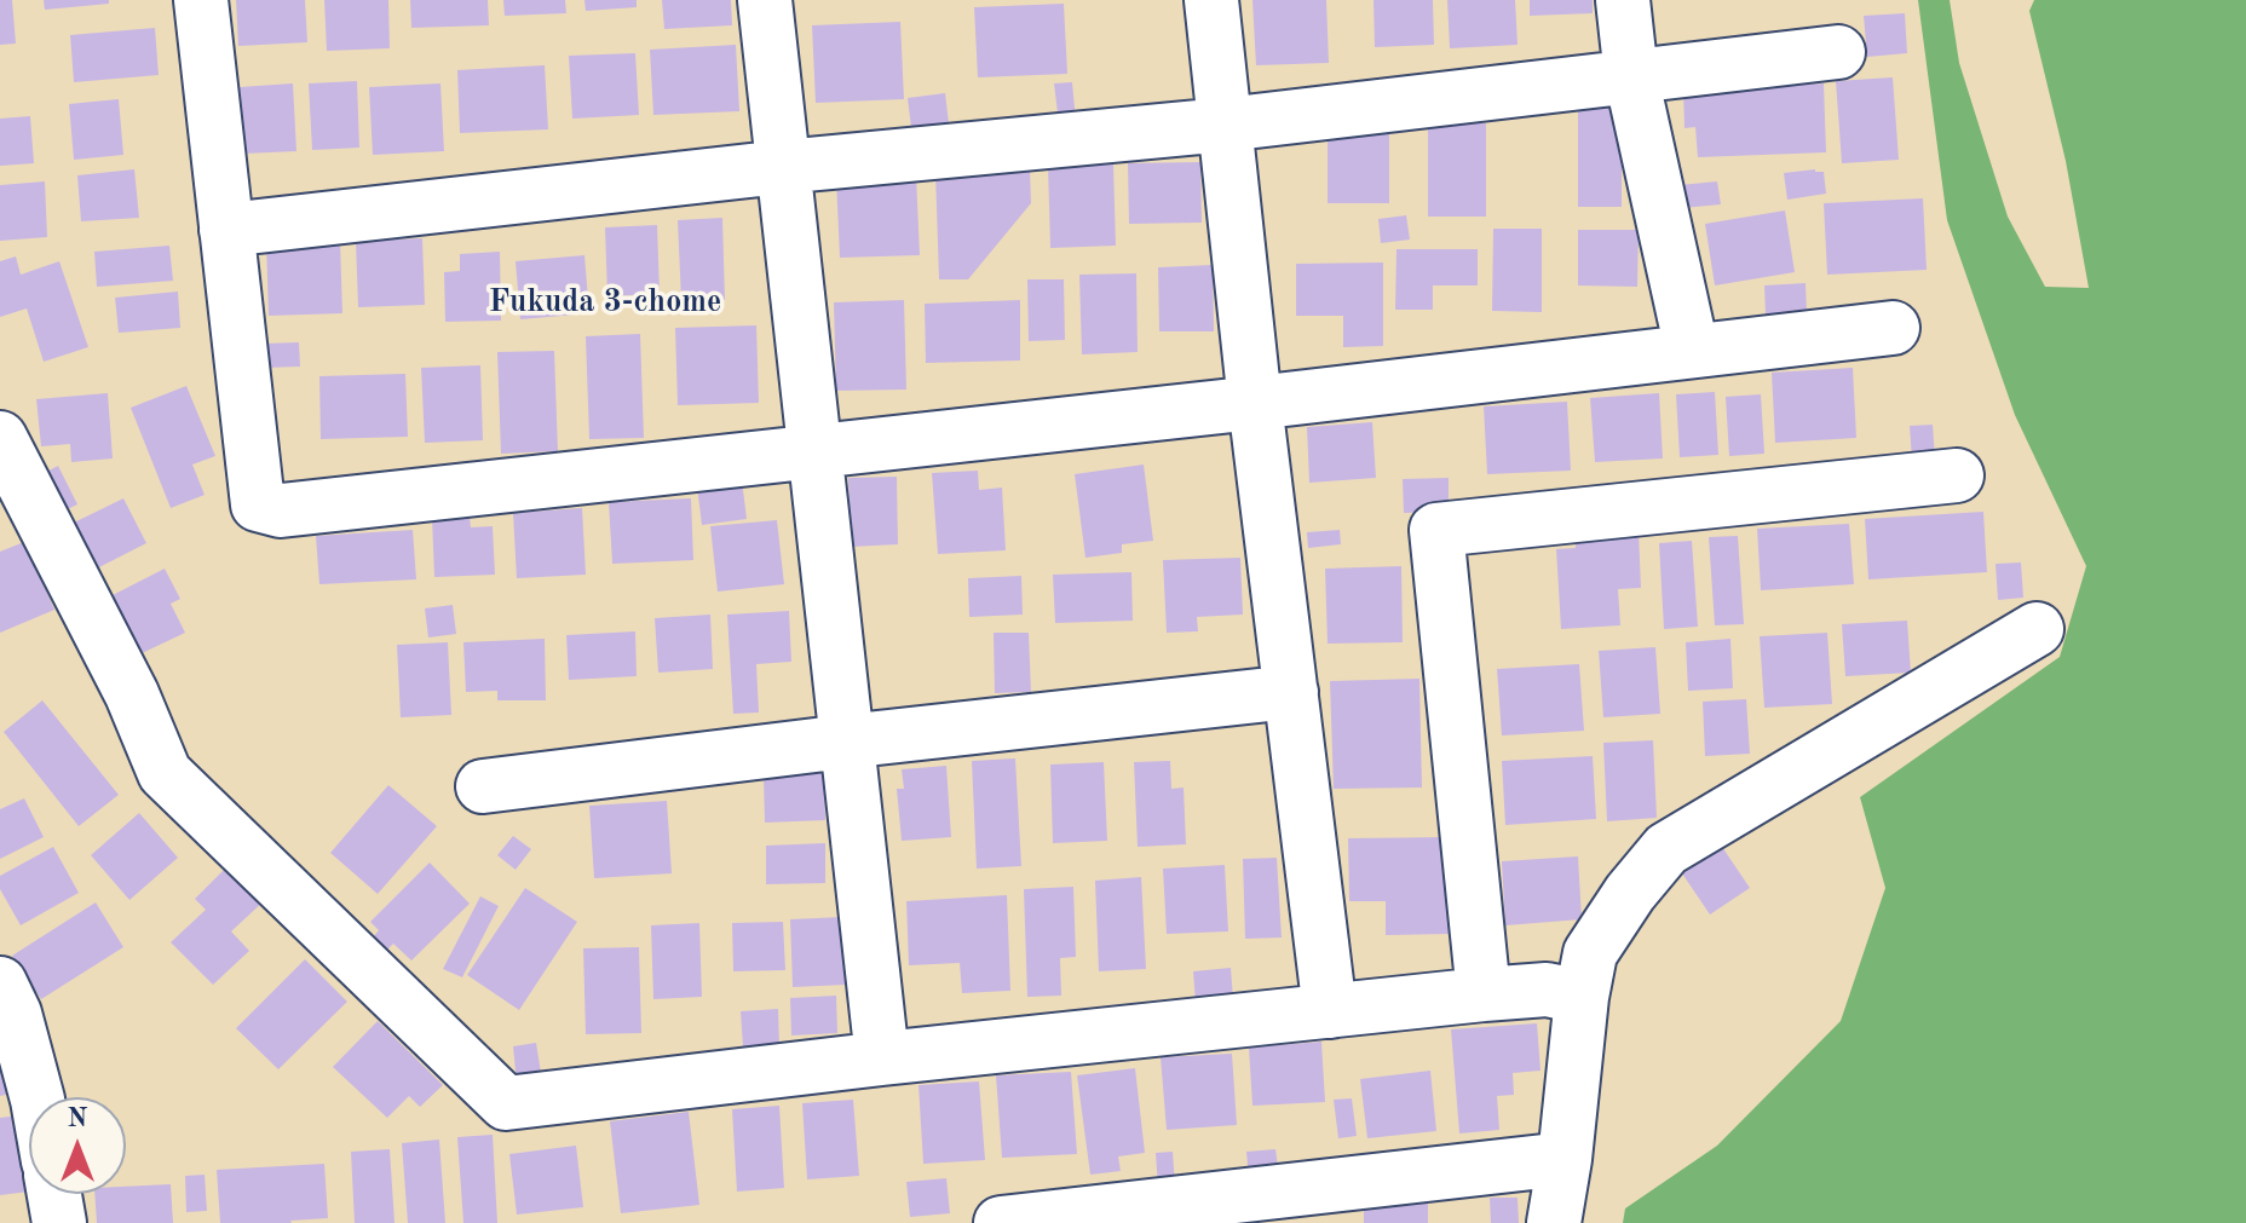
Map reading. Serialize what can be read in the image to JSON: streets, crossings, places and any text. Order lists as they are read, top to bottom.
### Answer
{
  "districts": ["Fukuda 3-chome"],
  "north": "top"
}
